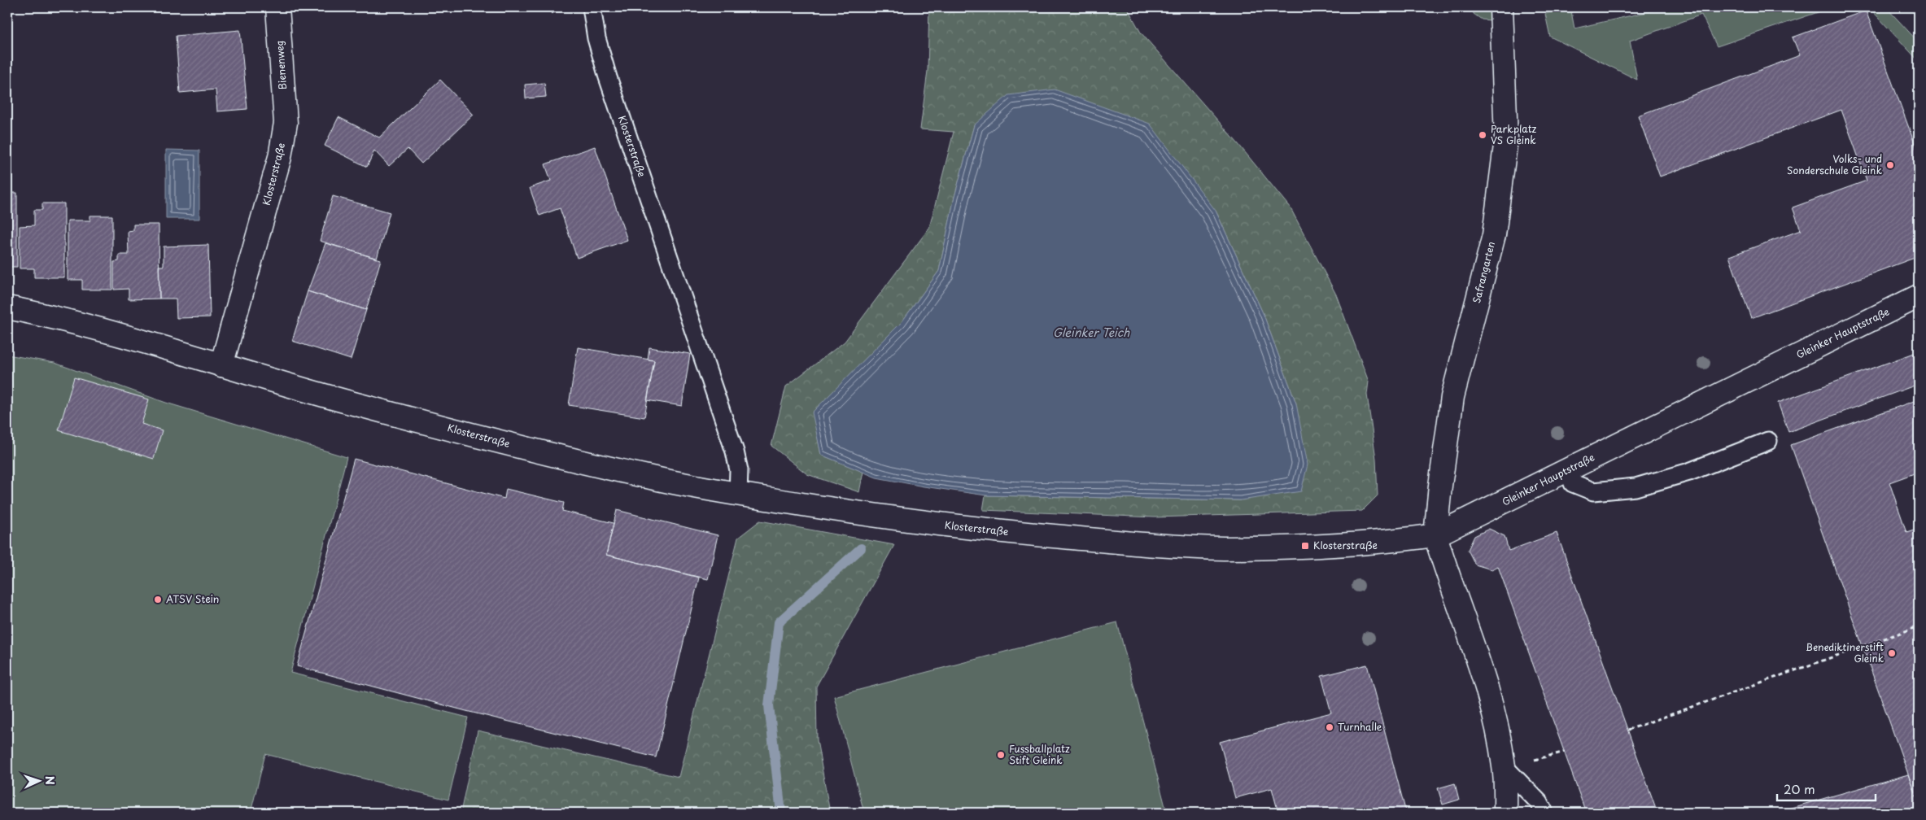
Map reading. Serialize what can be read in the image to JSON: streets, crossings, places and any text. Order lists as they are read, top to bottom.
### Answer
{
  "streets": {
    "street": [
      "Bienenweg",
      "Klosterstraße",
      "Safrangarten",
      "Gleinker Hauptstraße"
    ]
  },
  "crossings": [
    ["Bienenweg", "Klosterstraße"],
    ["Klosterstraße", "Safrangarten"],
    ["Klosterstraße", "Gleinker Hauptstraße"],
    ["Safrangarten", "Gleinker Hauptstraße"]
  ],
  "water": ["Gleinker Teich"],
  "places": {
    "other": [
      "Parkplatz VS Gleink",
      "Volks- und Sonderschule Gleink",
      "ATSV Stein",
      "Benediktinerstift Gleink",
      "Turnhalle",
      "Fussballplatz Stift Gleink"
    ],
    "transit": ["Klosterstraße"]
  },
  "scale_bar": "20 m",
  "north": "right"
}
